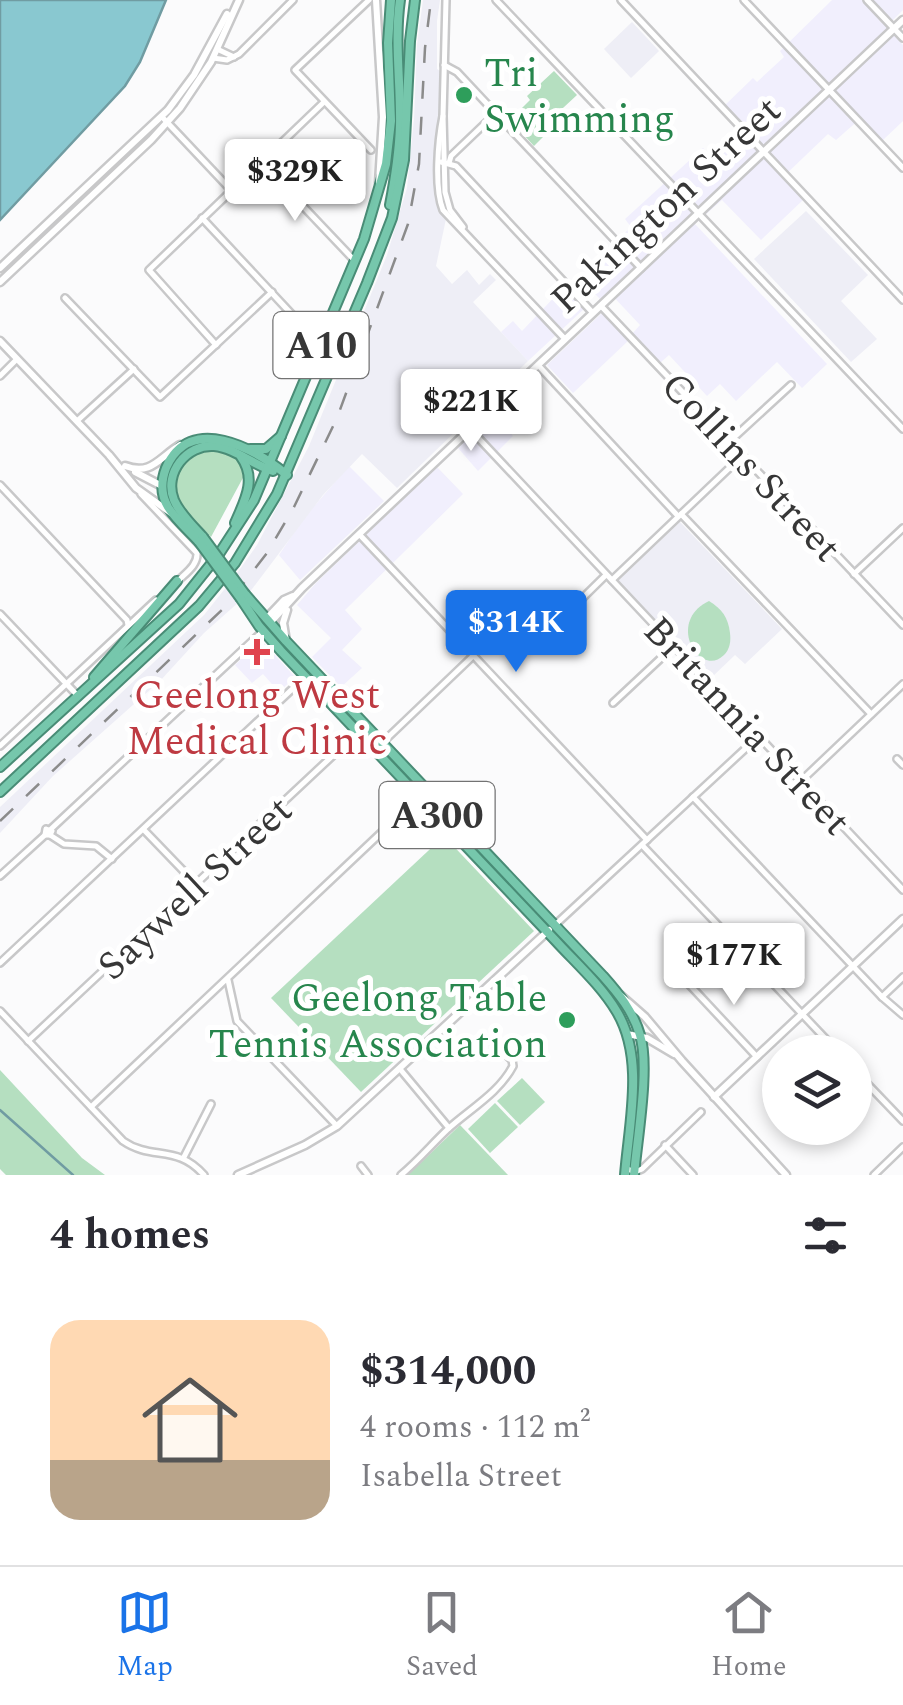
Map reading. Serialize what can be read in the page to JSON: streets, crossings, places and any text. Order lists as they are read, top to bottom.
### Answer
{
  "streets": {
    "highway": ["A10", "A300"],
    "street": [
      "Pakington Street",
      "Collins Street",
      "Britannia Street",
      "Saywell Street"
    ]
  },
  "crossings": [
    ["Pakington Street", "Collins Street"],
    ["Pakington Street", "Britannia Street"],
    ["Pakington Street", "A300"],
    ["A300", "Saywell Street"]
  ],
  "places": {
    "other": ["Tri Swimming", "Geelong Table Tennis Association"],
    "health": ["Geelong West Medical Clinic"]
  },
  "page": {
    "price": [
      "$329K",
      "$221K",
      "$314K",
      "$177K"
    ],
    "heading": "4 homes",
    "list": [
      {
        "name": "$314,000",
        "note": "4 rooms · 112 m² · Isabella Street"
      }
    ],
    "tabs": ["Map", "Saved", "Home"]
  }
}
